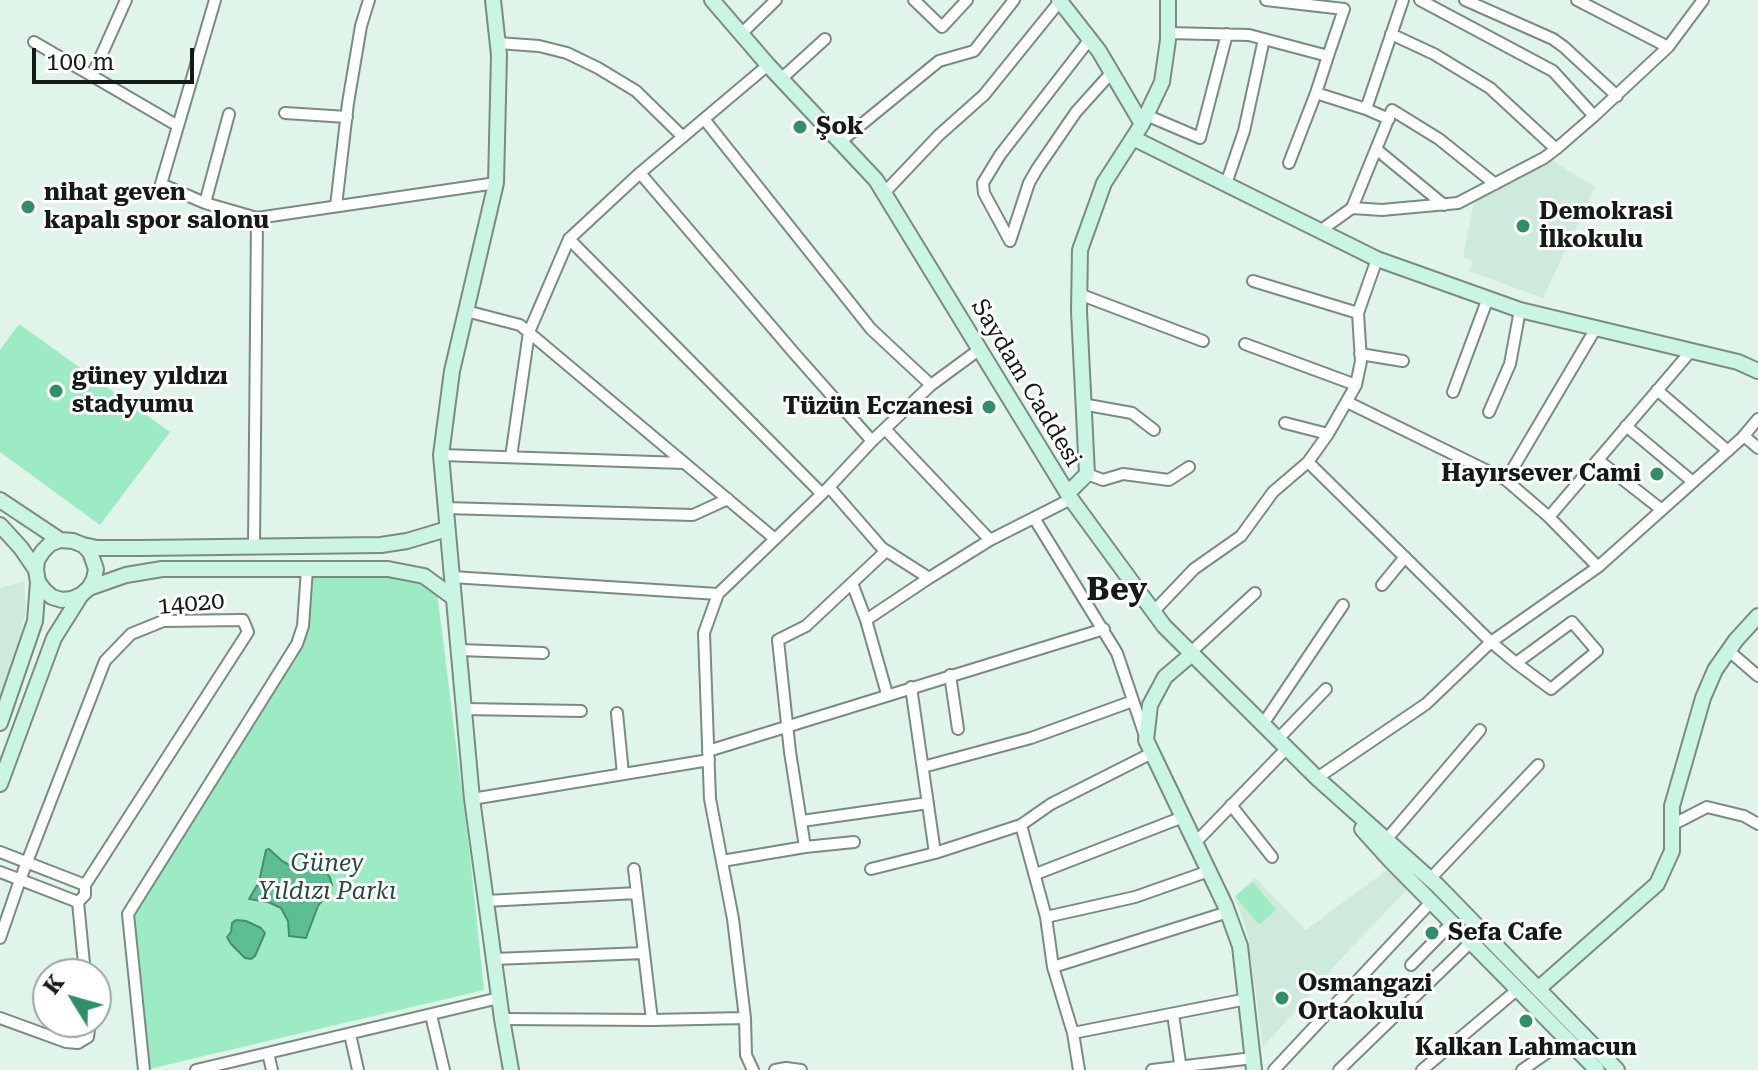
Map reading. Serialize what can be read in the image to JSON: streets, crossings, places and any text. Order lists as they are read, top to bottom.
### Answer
{
  "streets": {
    "main road": ["Saydam Caddesi"],
    "street": ["14020"]
  },
  "districts": ["Bey"],
  "parks": ["Güney Yıldızı Parkı"],
  "places": [
    "Şok",
    "nihat geven kapalı spor salonu",
    "Demokrasi İlkokulu",
    "güney yıldızı stadyumu",
    "Tüzün Eczanesi",
    "Hayırsever Cami",
    "Sefa Cafe",
    "Osmangazi Ortaokulu",
    "Kalkan Lahmacun"
  ],
  "scale_bar": "100 m",
  "north": "top left"
}
